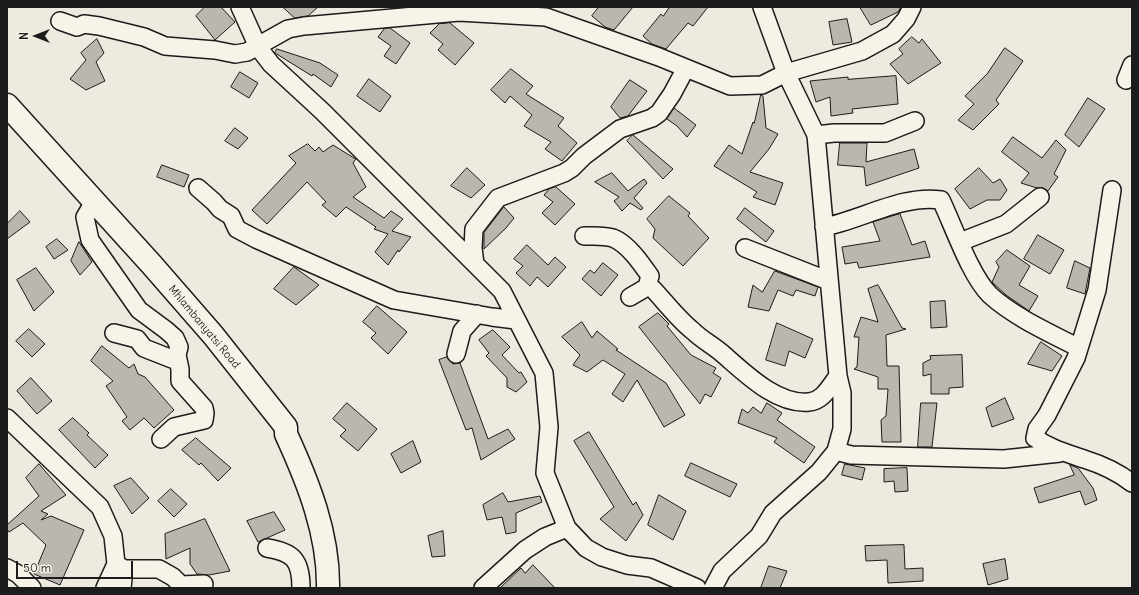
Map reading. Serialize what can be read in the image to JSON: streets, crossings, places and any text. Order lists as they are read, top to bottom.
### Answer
{
  "streets": {
    "main road": ["Mhlambanyatsi Road"]
  },
  "scale_bar": "50 m",
  "north": "left"
}
